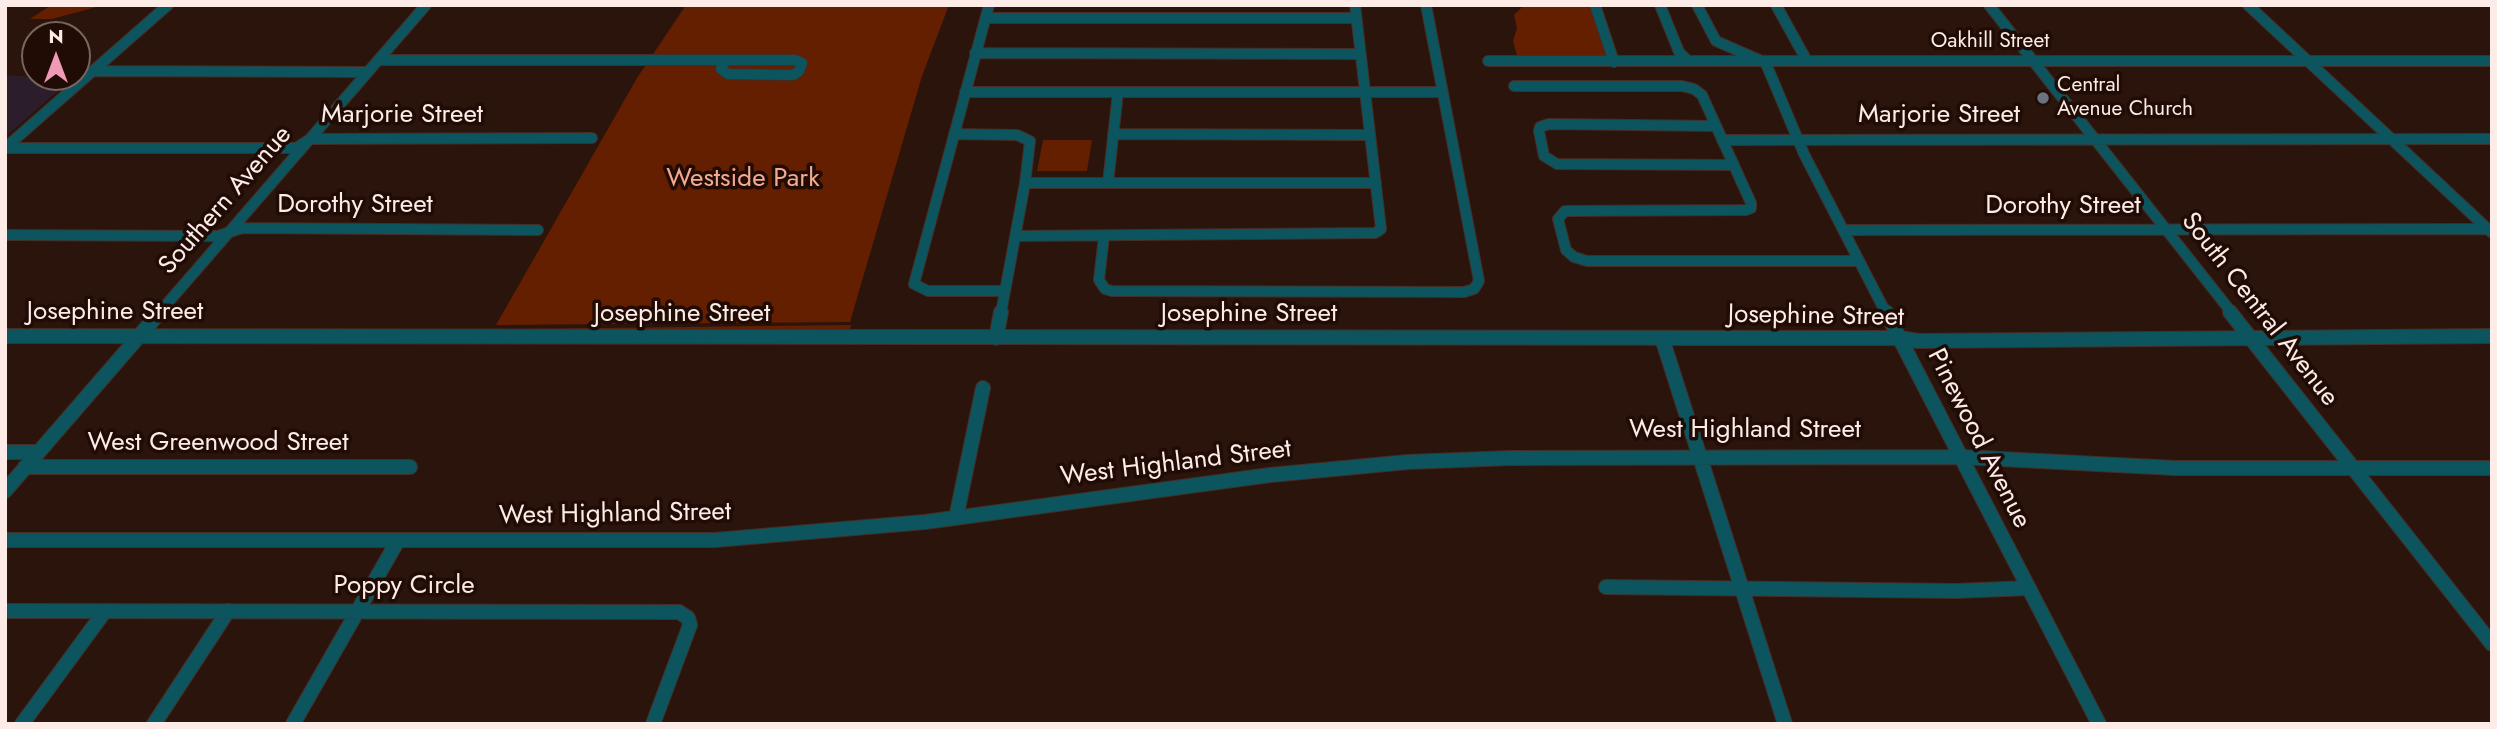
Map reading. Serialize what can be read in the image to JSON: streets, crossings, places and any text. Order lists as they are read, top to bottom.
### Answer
{
  "streets": {
    "street": [
      "Oakhill Street",
      "Marjorie Street",
      "Southern Avenue",
      "Dorothy Street",
      "South Central Avenue",
      "Josephine Street",
      "West Highland Street",
      "Pinewood Avenue",
      "West Greenwood Street",
      "Poppy Circle"
    ]
  },
  "crossings": [
    ["Oakhill Street", "South Central Avenue"],
    ["Oakhill Street", "Pinewood Avenue"],
    ["Marjorie Street", "Southern Avenue"],
    ["Marjorie Street", "South Central Avenue"],
    ["Marjorie Street", "Pinewood Avenue"],
    ["Southern Avenue", "Dorothy Street"],
    ["Southern Avenue", "Josephine Street"],
    ["Southern Avenue", "West Greenwood Street"],
    ["Dorothy Street", "South Central Avenue"],
    ["Dorothy Street", "Pinewood Avenue"],
    ["South Central Avenue", "Josephine Street"],
    ["South Central Avenue", "West Highland Street"],
    ["Josephine Street", "Pinewood Avenue"],
    ["West Highland Street", "Pinewood Avenue"]
  ],
  "parks": ["Westside Park"],
  "places": ["Central Avenue Church"],
  "north": "top"
}
